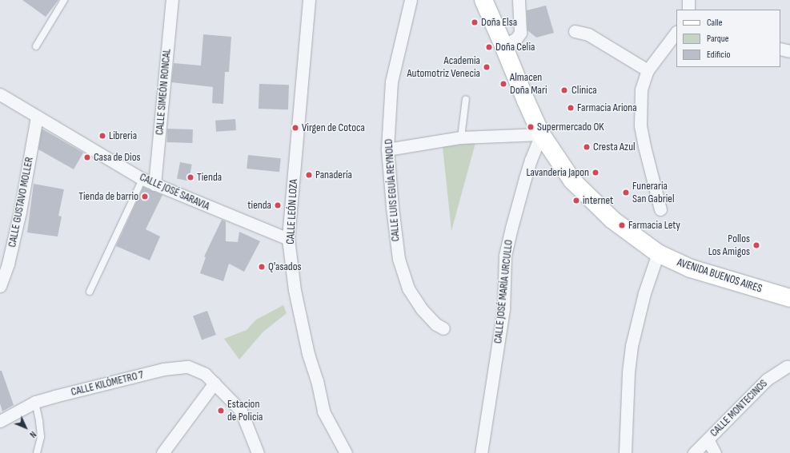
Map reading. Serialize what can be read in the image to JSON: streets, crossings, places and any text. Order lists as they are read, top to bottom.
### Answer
{
  "streets": {
    "main road": ["AVENIDA BUENOS AIRES"],
    "street": [
      "CALLE SIMEÓN RONCAL",
      "CALLE LUIS EGUÍA REYNOLD",
      "CALLE JOSÉ SARAVIA",
      "CALLE GUSTAVO MOLLER",
      "CALLE LEÓN LOZA",
      "CALLE JOSÉ MARÍA URCULLO",
      "CALLE KILÓMETRO 7",
      "CALLE MONTECINOS"
    ]
  },
  "crossings": [
    ["CALLE SIMEÓN RONCAL", "CALLE JOSÉ SARAVIA"],
    ["CALLE JOSÉ SARAVIA", "CALLE GUSTAVO MOLLER"],
    ["CALLE JOSÉ SARAVIA", "CALLE LEÓN LOZA"],
    ["AVENIDA BUENOS AIRES", "CALLE JOSÉ MARÍA URCULLO"]
  ],
  "places": [
    "Doña Elsa",
    "Doña Celia",
    "Academia Automotriz Venecia",
    "Almacen Doña Mari",
    "Clinica",
    "Farmacia Ariona",
    "Supermercado OK",
    "Virgen de Cotoca",
    "Libreria",
    "Cresta Azul",
    "Casa de Dios",
    "Lavanderia Japon",
    "Panadería",
    "Tienda",
    "Funeraria San Gabriel",
    "Tienda de barrio",
    "internet",
    "tienda",
    "Farmacia Lety",
    "Pollos Los Amigos",
    "Q'asados",
    "Estacion de Policia"
  ],
  "legend": ["Calle", "Parque", "Edificio"],
  "north": "bottom right"
}
